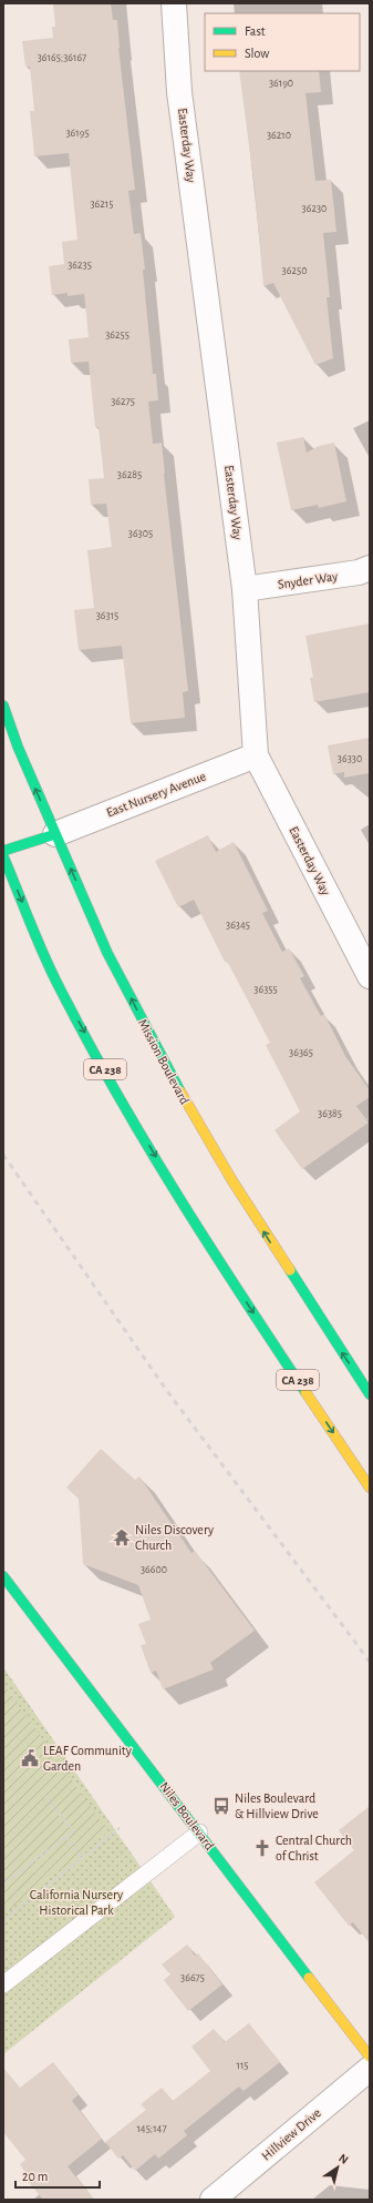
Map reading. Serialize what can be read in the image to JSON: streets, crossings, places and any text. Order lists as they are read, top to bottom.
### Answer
{
  "streets": {
    "main road": ["Mission Boulevard", "CA 238", "Niles Boulevard"],
    "street": [
      "Easterday Way",
      "Snyder Way",
      "East Nursery Avenue",
      "Hillview Drive"
    ]
  },
  "crossings": [
    ["Easterday Way", "Snyder Way"],
    ["Easterday Way", "East Nursery Avenue"],
    ["East Nursery Avenue", "Mission Boulevard"]
  ],
  "parks": ["California Nursery Historical Park"],
  "places": {
    "temple": ["Niles Discovery Church"],
    "public building": ["LEAF Community Garden"],
    "bus stop": ["Niles Boulevard & Hillview Drive"],
    "church": ["Central Church of Christ"]
  },
  "house_numbers": [
    "36165;36167",
    "36190",
    "36195",
    "36210",
    "36215",
    "36230",
    "36235",
    "36250",
    "36255",
    "36275",
    "36285",
    "36305",
    "36315",
    "36330",
    "36345",
    "36355",
    "36365",
    "36385",
    "36600",
    "36675",
    "115",
    "145;147"
  ],
  "legend": ["Fast", "Slow"],
  "scale_bar": "20 m",
  "north": "top right"
}
